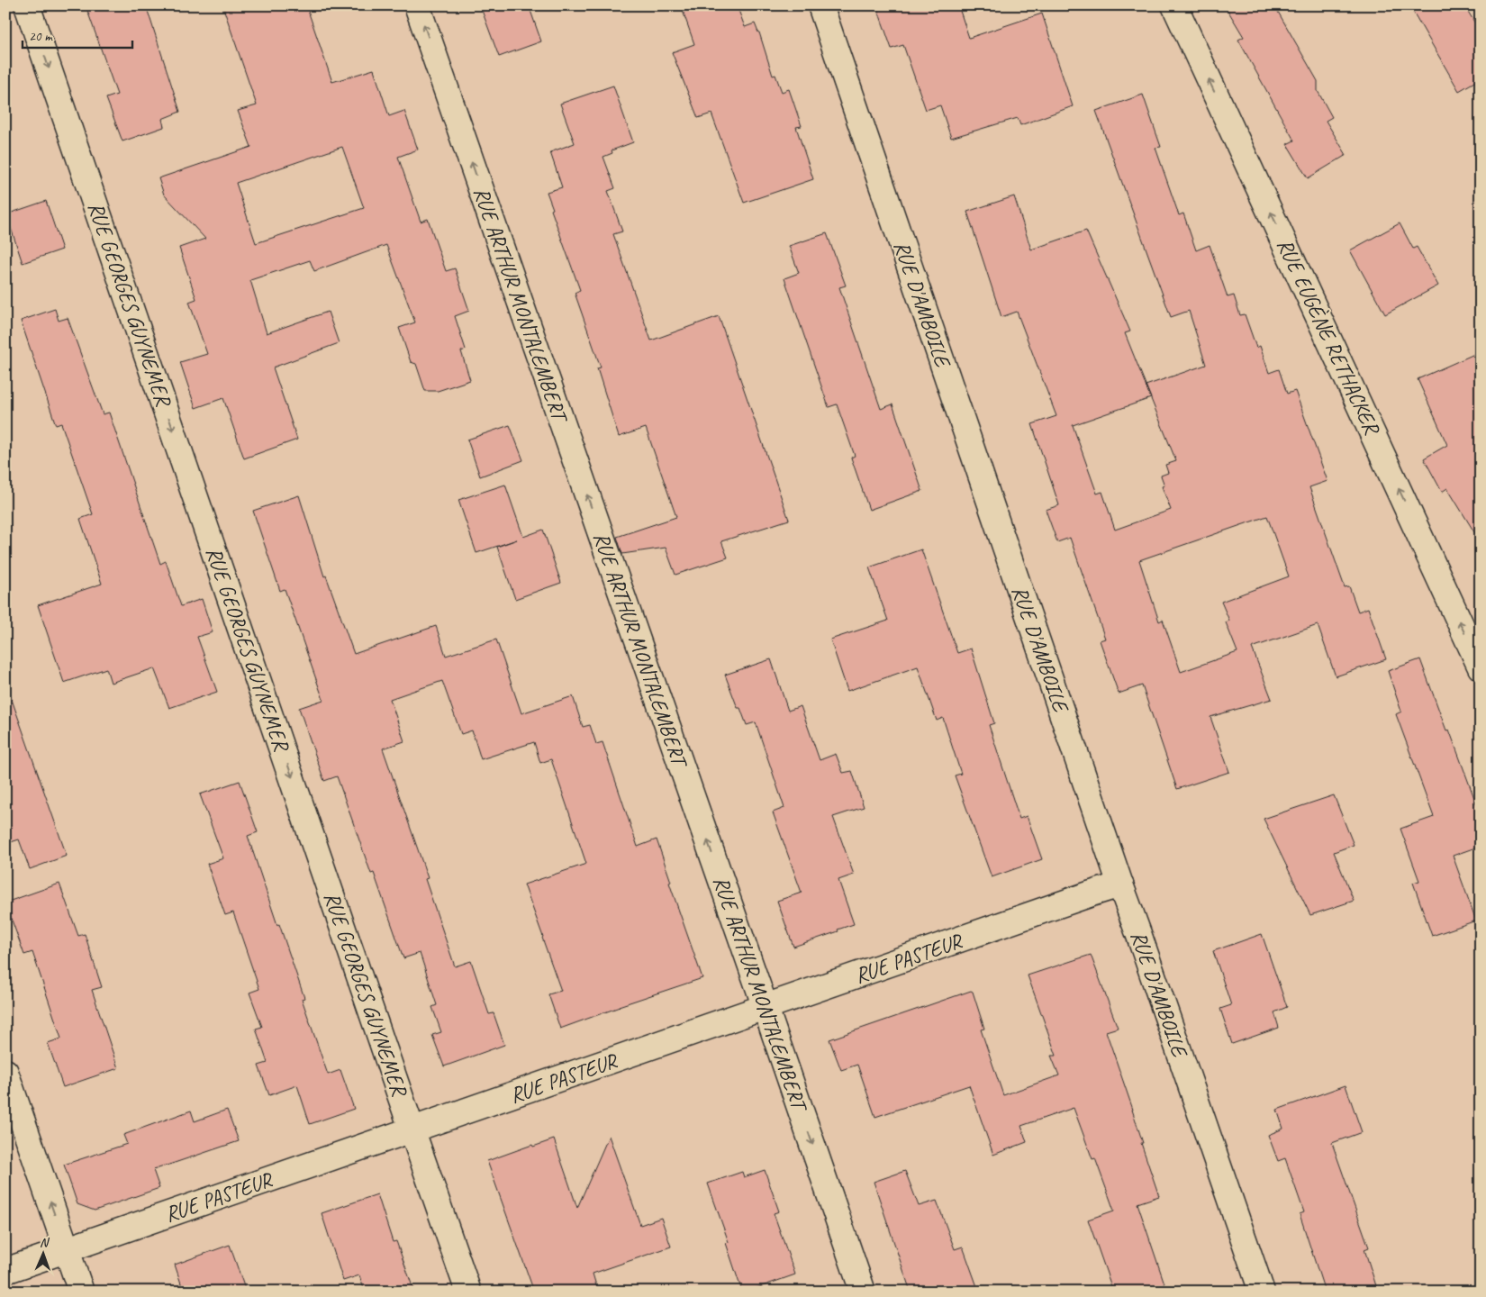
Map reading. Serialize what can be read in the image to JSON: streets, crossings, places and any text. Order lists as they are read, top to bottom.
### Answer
{
  "streets": {
    "street": [
      "RUE GEORGES GUYNEMER",
      "RUE ARTHUR MONTALEMBERT",
      "RUE D'AMBOILE",
      "RUE EUGÈNE RETHACKER",
      "RUE PASTEUR"
    ]
  },
  "crossings": [
    ["RUE GEORGES GUYNEMER", "RUE PASTEUR"],
    ["RUE ARTHUR MONTALEMBERT", "RUE PASTEUR"],
    ["RUE D'AMBOILE", "RUE PASTEUR"]
  ],
  "one_way": ["RUE GEORGES GUYNEMER", "RUE EUGÈNE RETHACKER"],
  "scale_bar": "20 m",
  "north": "top"
}
